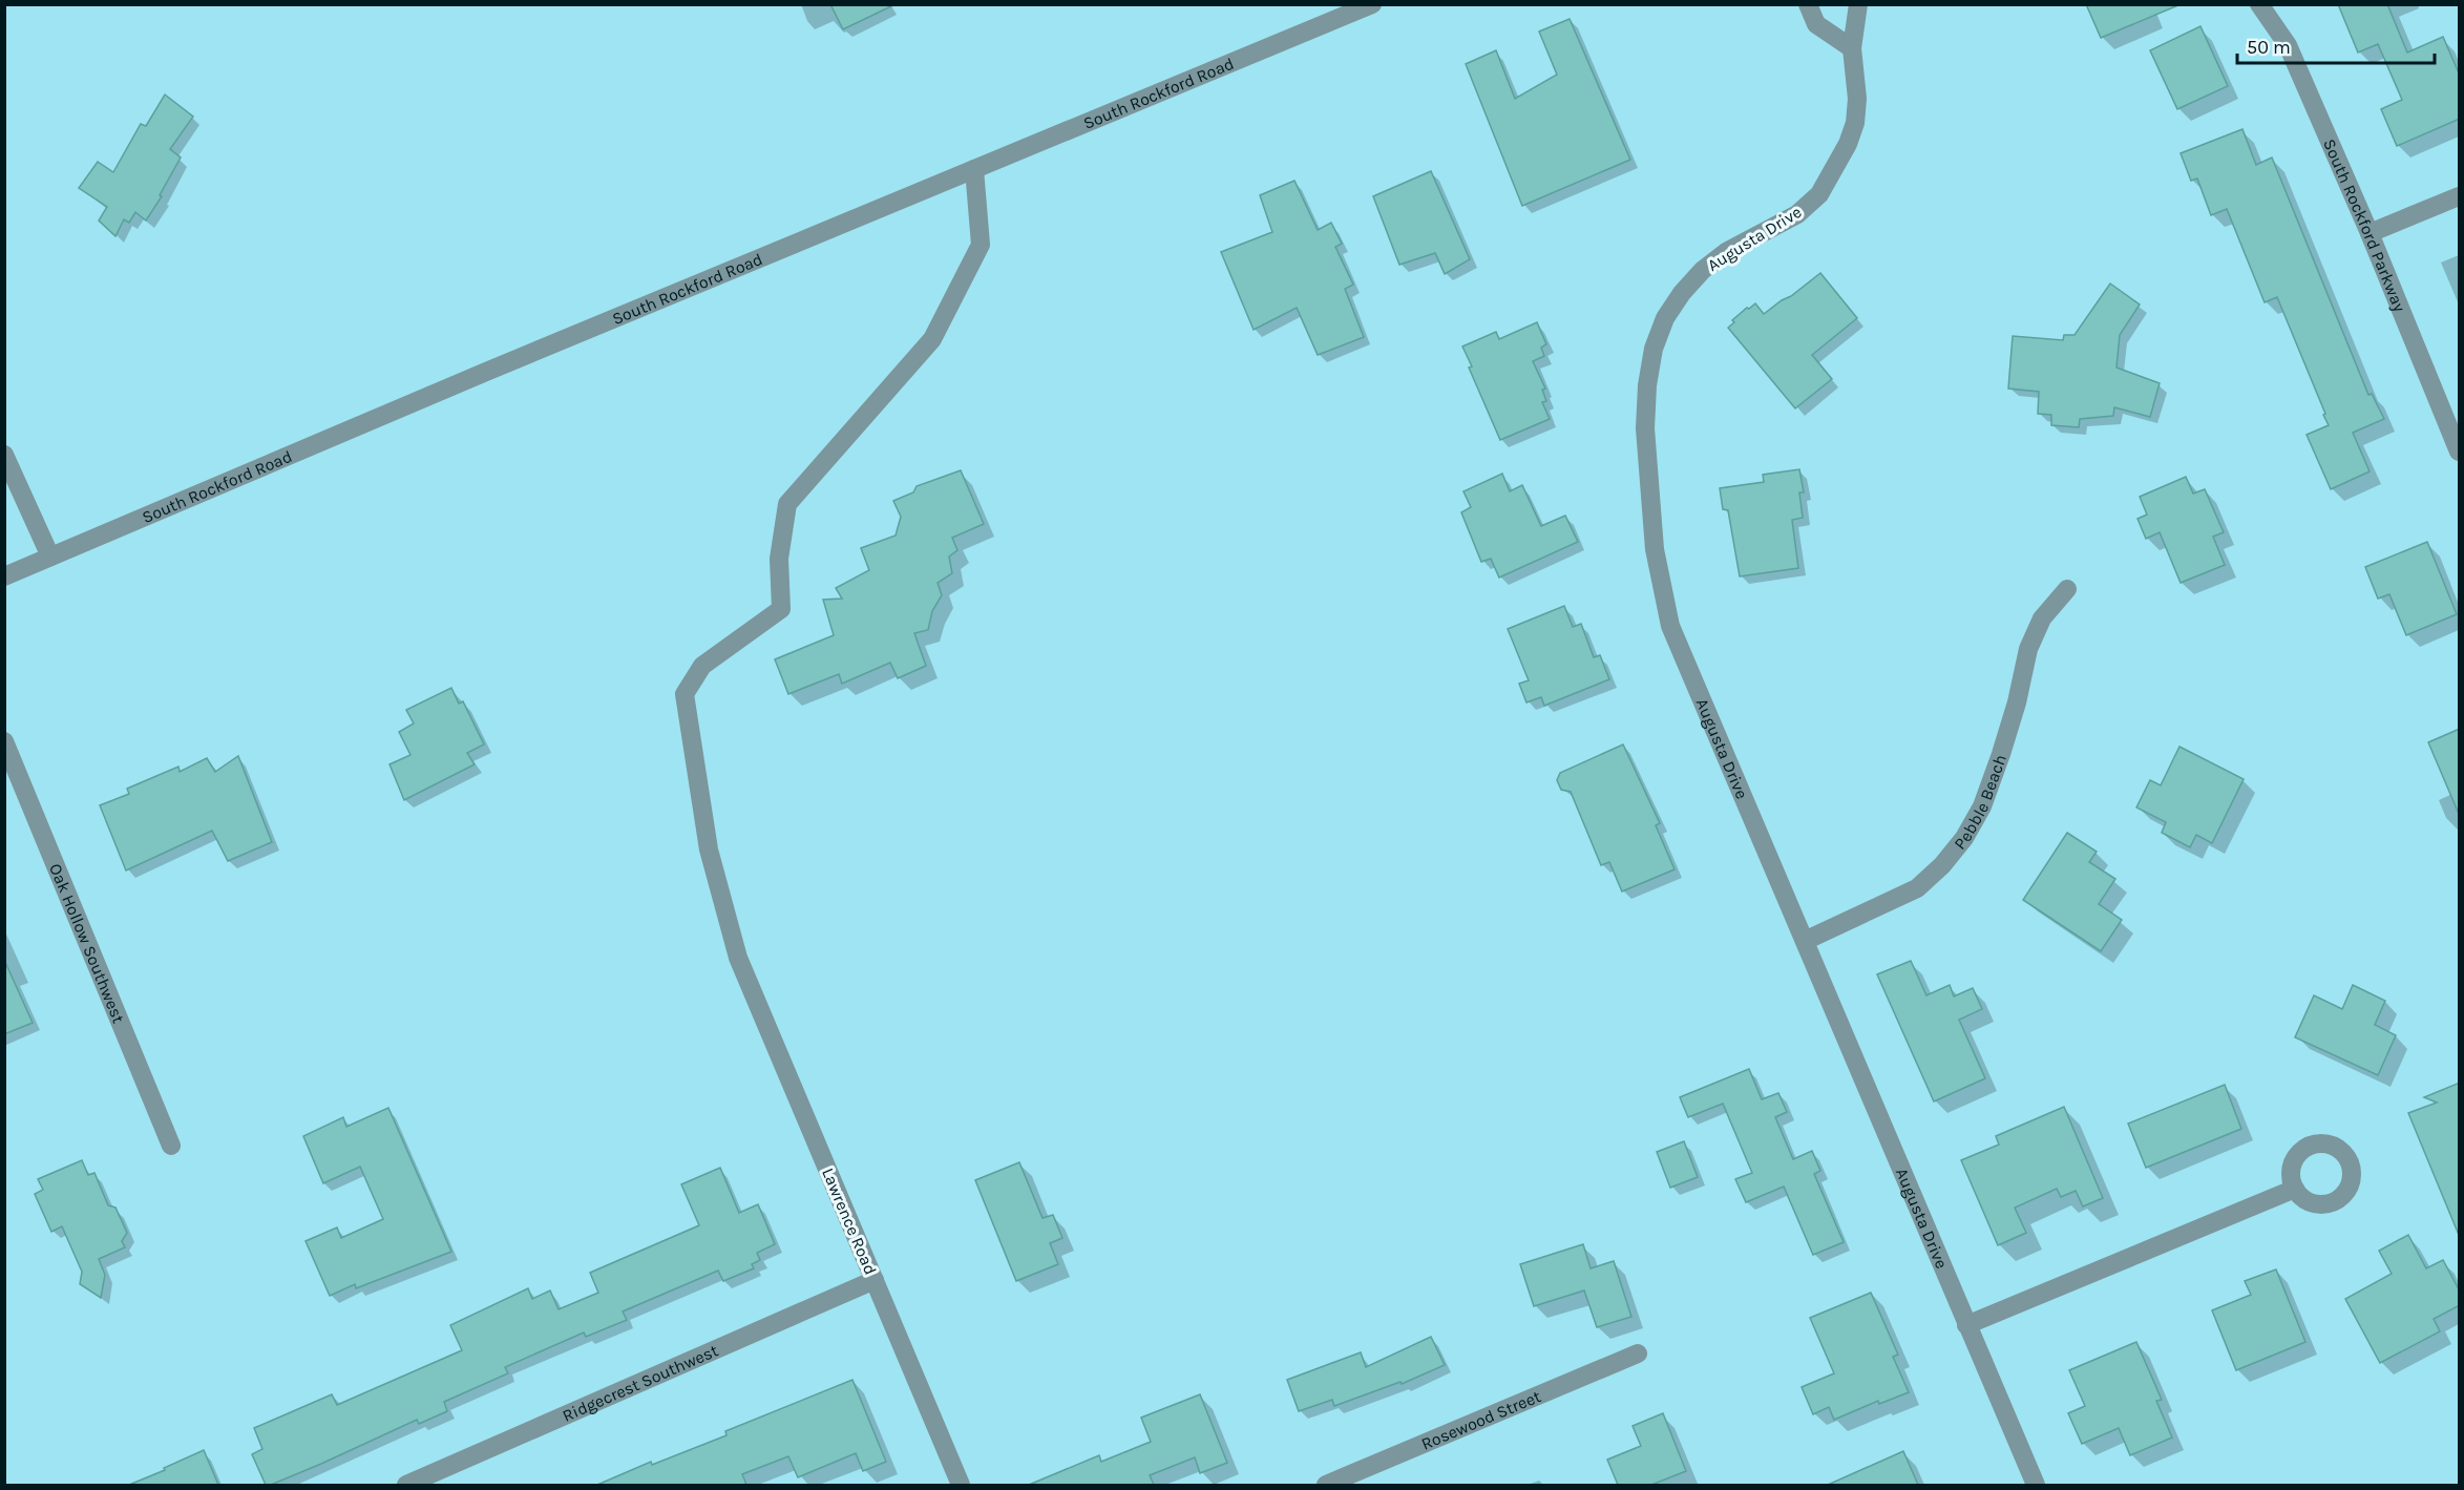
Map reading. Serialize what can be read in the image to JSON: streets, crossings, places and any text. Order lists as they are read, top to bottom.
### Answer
{
  "streets": {
    "street": [
      "South Rockford Road",
      "South Rockford Parkway",
      "Augusta Drive",
      "Pebble Beach",
      "Oak Hollow Southwest",
      "Lawrence Road",
      "Ridgecrest Southwest",
      "Rosewood Street"
    ]
  },
  "crossings": [
    ["South Rockford Road", "Lawrence Road"],
    ["Augusta Drive", "Pebble Beach"],
    ["Lawrence Road", "Ridgecrest Southwest"]
  ],
  "scale_bar": "50 m"
}
